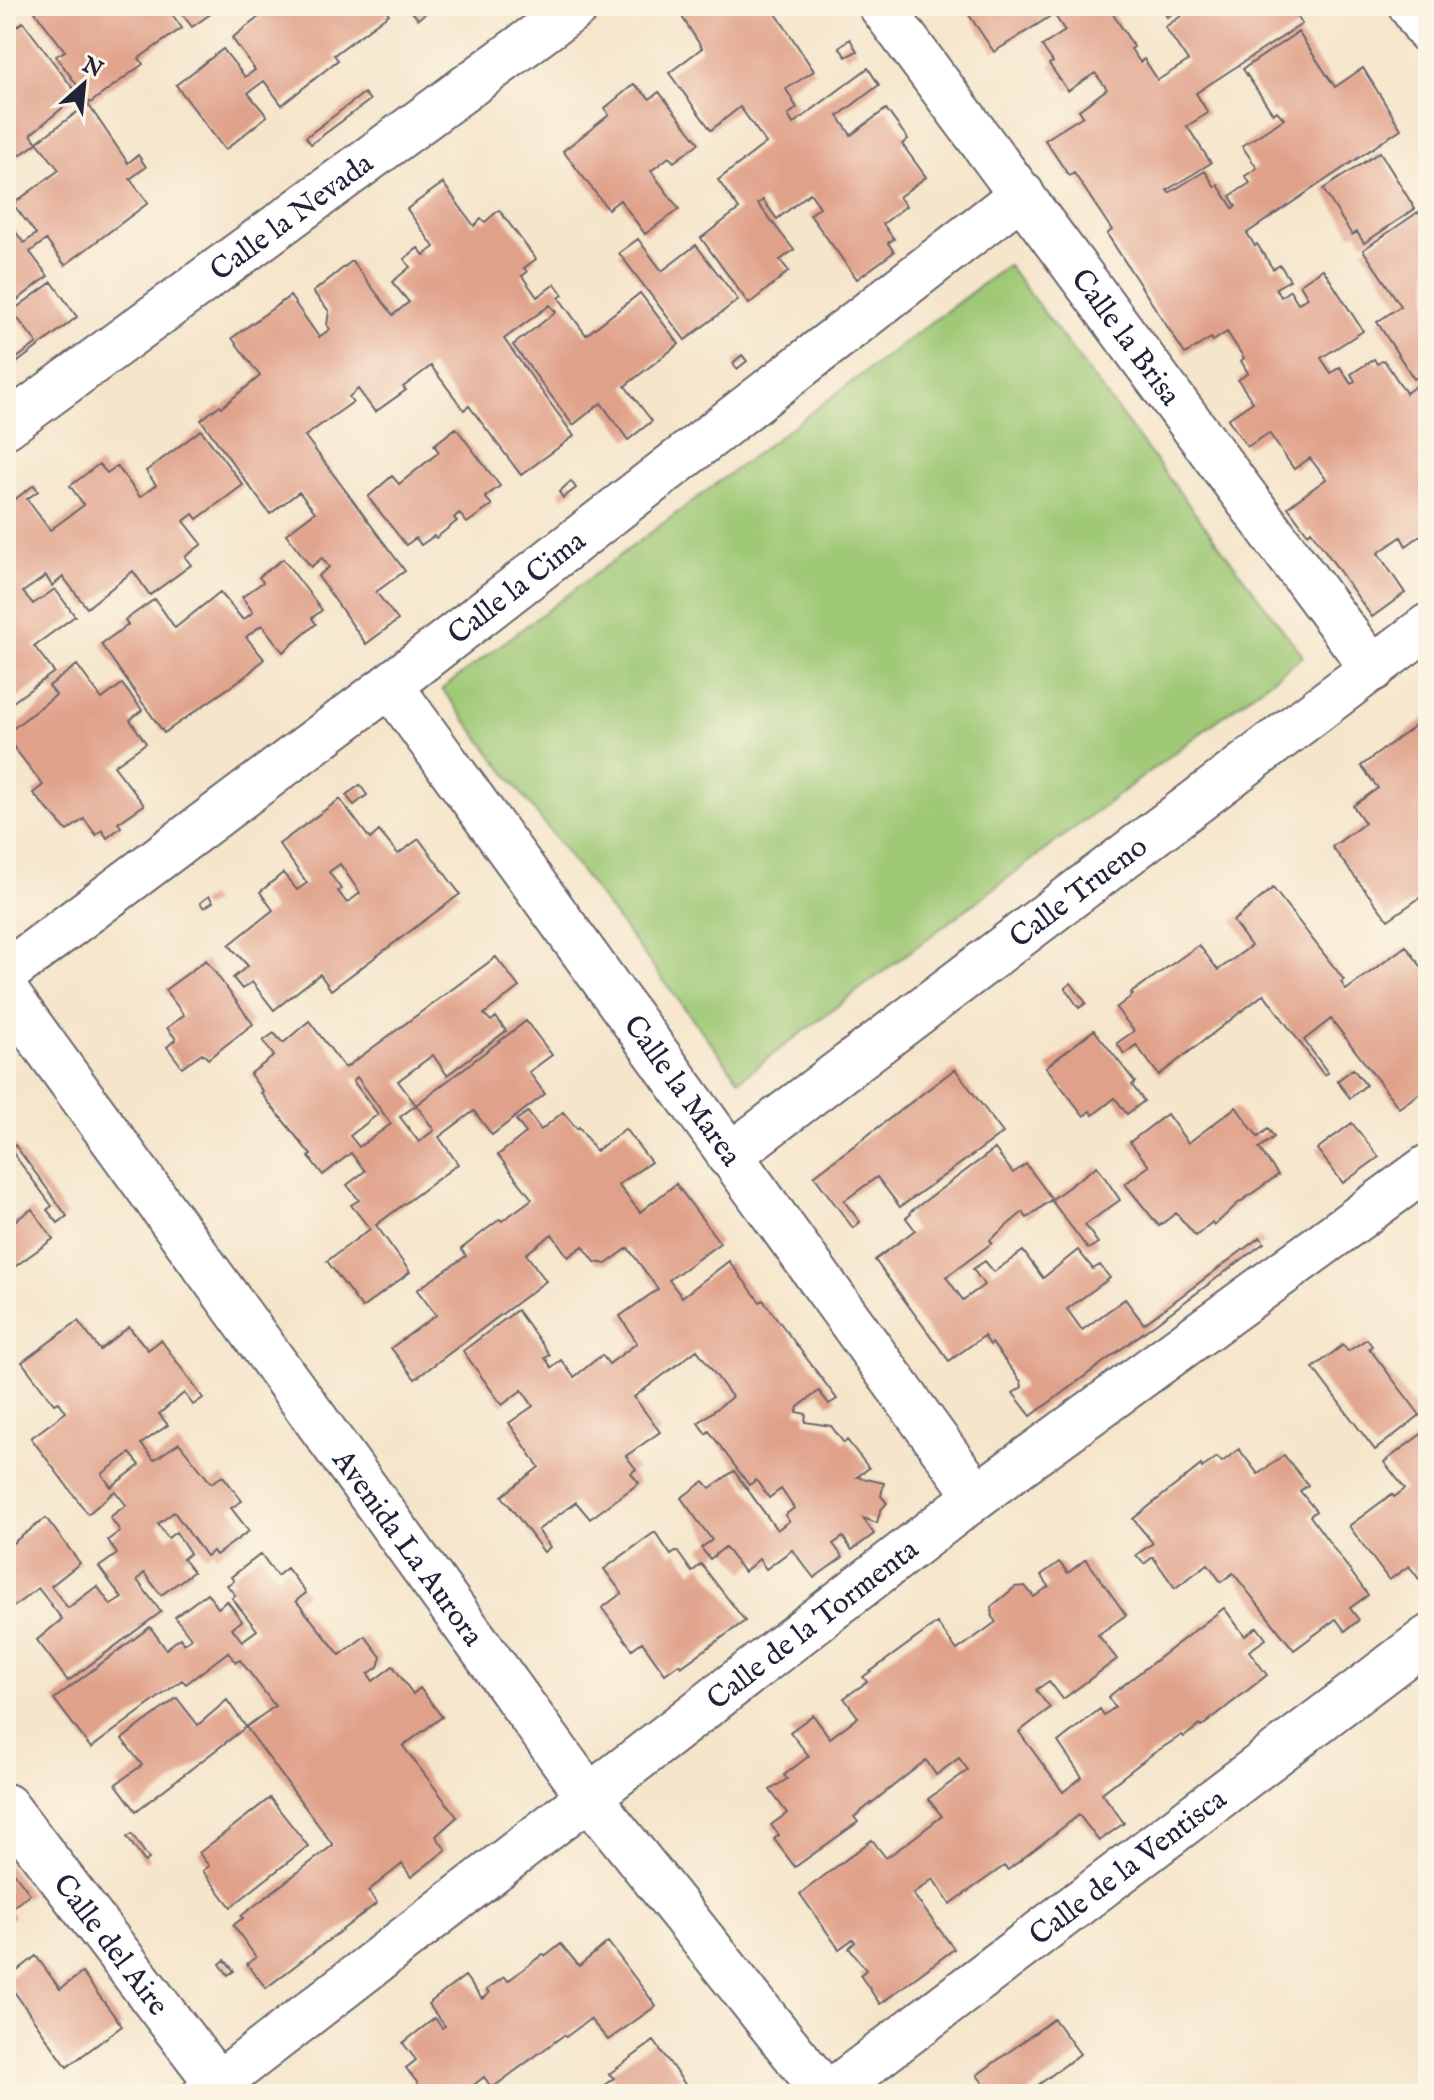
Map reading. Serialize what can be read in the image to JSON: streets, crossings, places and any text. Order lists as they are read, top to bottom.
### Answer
{
  "streets": {
    "street": [
      "Calle la Nevada",
      "Calle la Brisa",
      "Calle la Cima",
      "Calle Trueno",
      "Calle la Marea",
      "Avenida La Aurora",
      "Calle de la Tormenta",
      "Calle de la Ventisca",
      "Calle del Aire"
    ]
  },
  "crossings": [
    ["Calle la Brisa", "Calle la Cima"],
    ["Calle la Brisa", "Calle Trueno"],
    ["Calle la Cima", "Calle la Marea"],
    ["Calle Trueno", "Calle la Marea"],
    ["Calle la Marea", "Calle de la Tormenta"],
    ["Avenida La Aurora", "Calle de la Tormenta"],
    ["Avenida La Aurora", "Calle de la Ventisca"],
    ["Calle de la Tormenta", "Calle del Aire"]
  ],
  "north": "top right"
}
